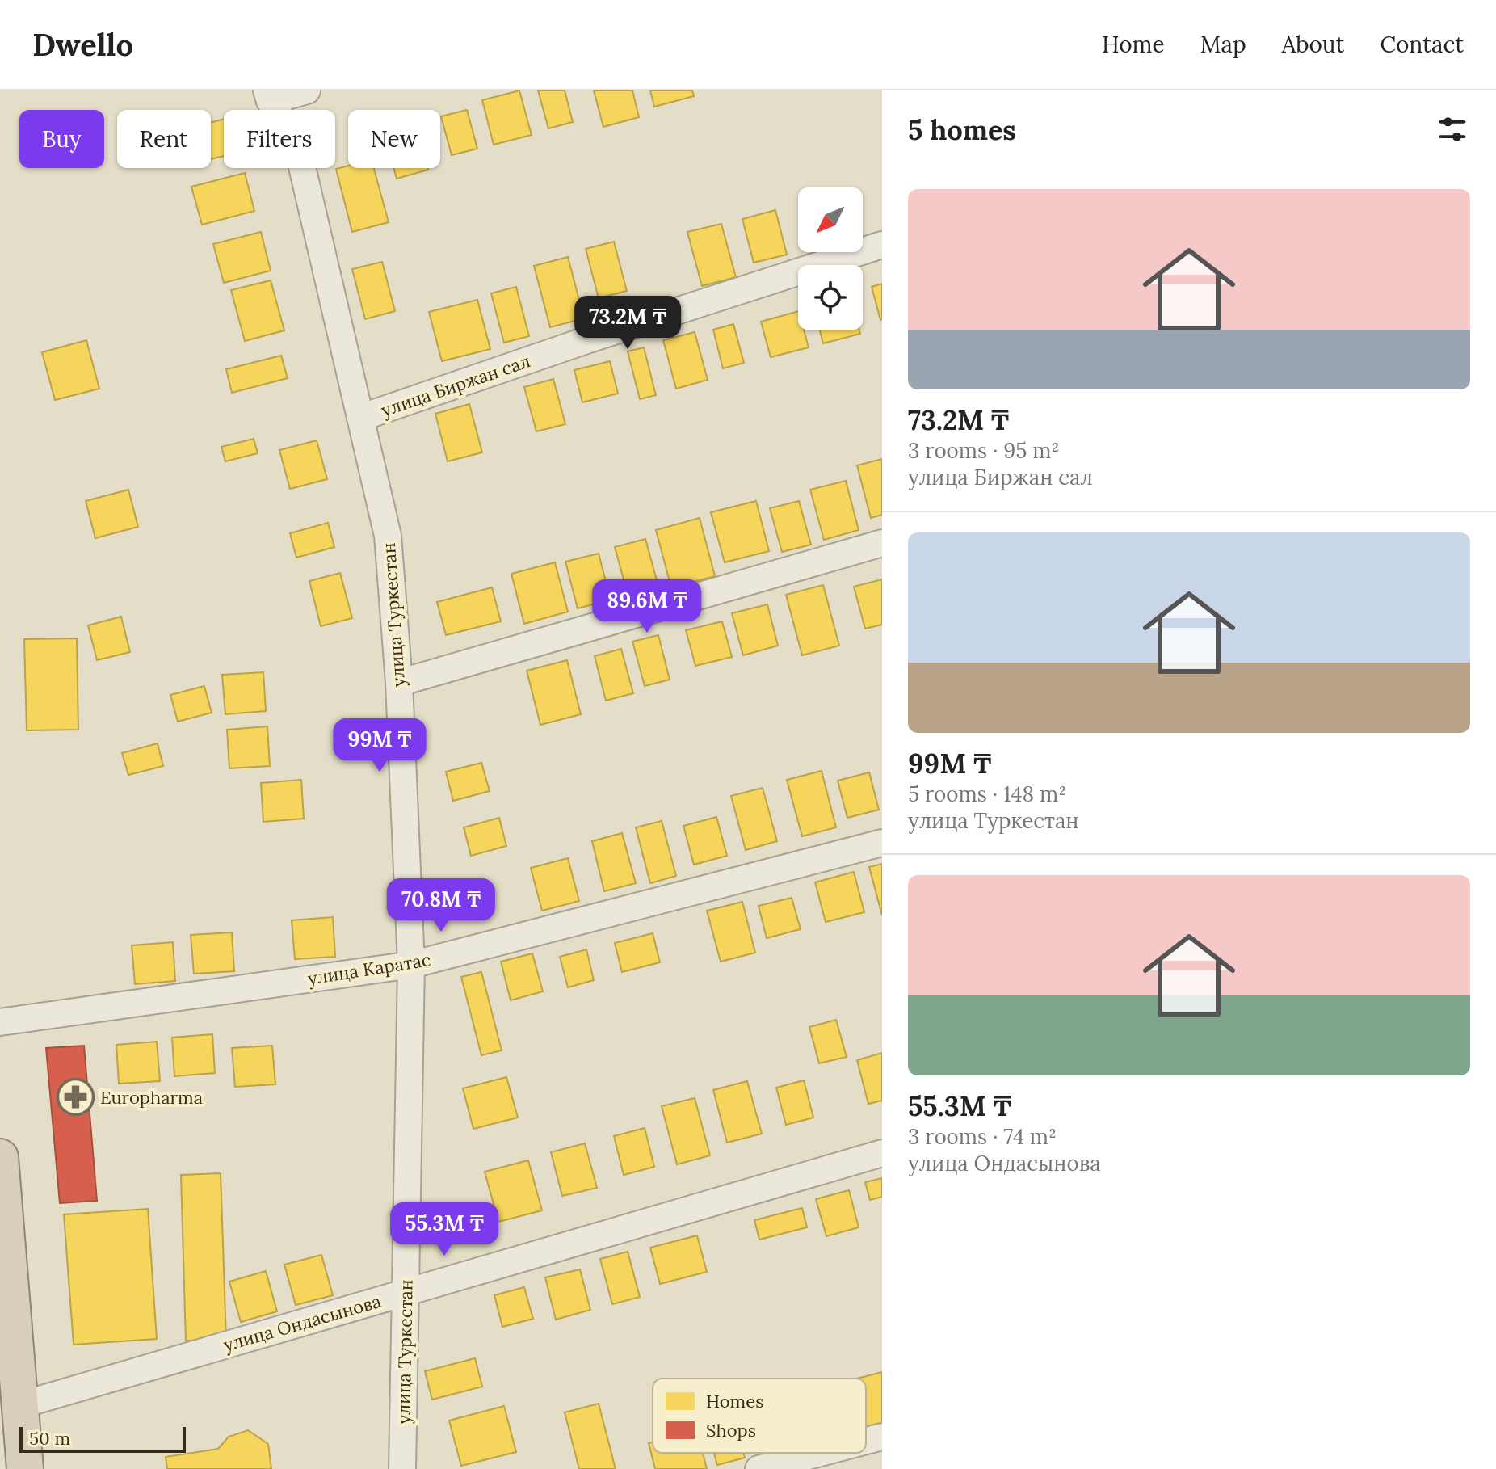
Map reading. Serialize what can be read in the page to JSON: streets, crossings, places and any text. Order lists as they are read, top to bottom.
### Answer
{
  "streets": {
    "street": [
      "улица Биржан сал",
      "улица Туркестан",
      "улица Каратас",
      "улица Ондасынова"
    ]
  },
  "crossings": [
    ["улица Биржан сал", "улица Туркестан"],
    ["улица Туркестан", "улица Каратас"],
    ["улица Туркестан", "улица Ондасынова"]
  ],
  "places": {
    "pharmacy": ["Europharma"]
  },
  "legend": ["Homes", "Shops"],
  "scale_bar": "50 m",
  "north": "bottom left",
  "page": {
    "header": "Dwello",
    "nav": [
      "Home",
      "Map",
      "About",
      "Contact"
    ],
    "heading": "5 homes",
    "chip": [
      "Buy",
      "Rent",
      "Filters",
      "New"
    ],
    "list": [
      {
        "name": "73.2M ₸",
        "note": "3 rooms · 95 m² · улица Биржан сал"
      },
      {
        "name": "99M ₸",
        "note": "5 rooms · 148 m² · улица Туркестан"
      },
      {
        "name": "55.3M ₸",
        "note": "3 rooms · 74 m² · улица Ондасынова"
      }
    ],
    "price": [
      "73.2M ₸",
      "89.6M ₸",
      "99M ₸",
      "70.8M ₸",
      "55.3M ₸"
    ],
    "scale": "50 m"
  }
}
